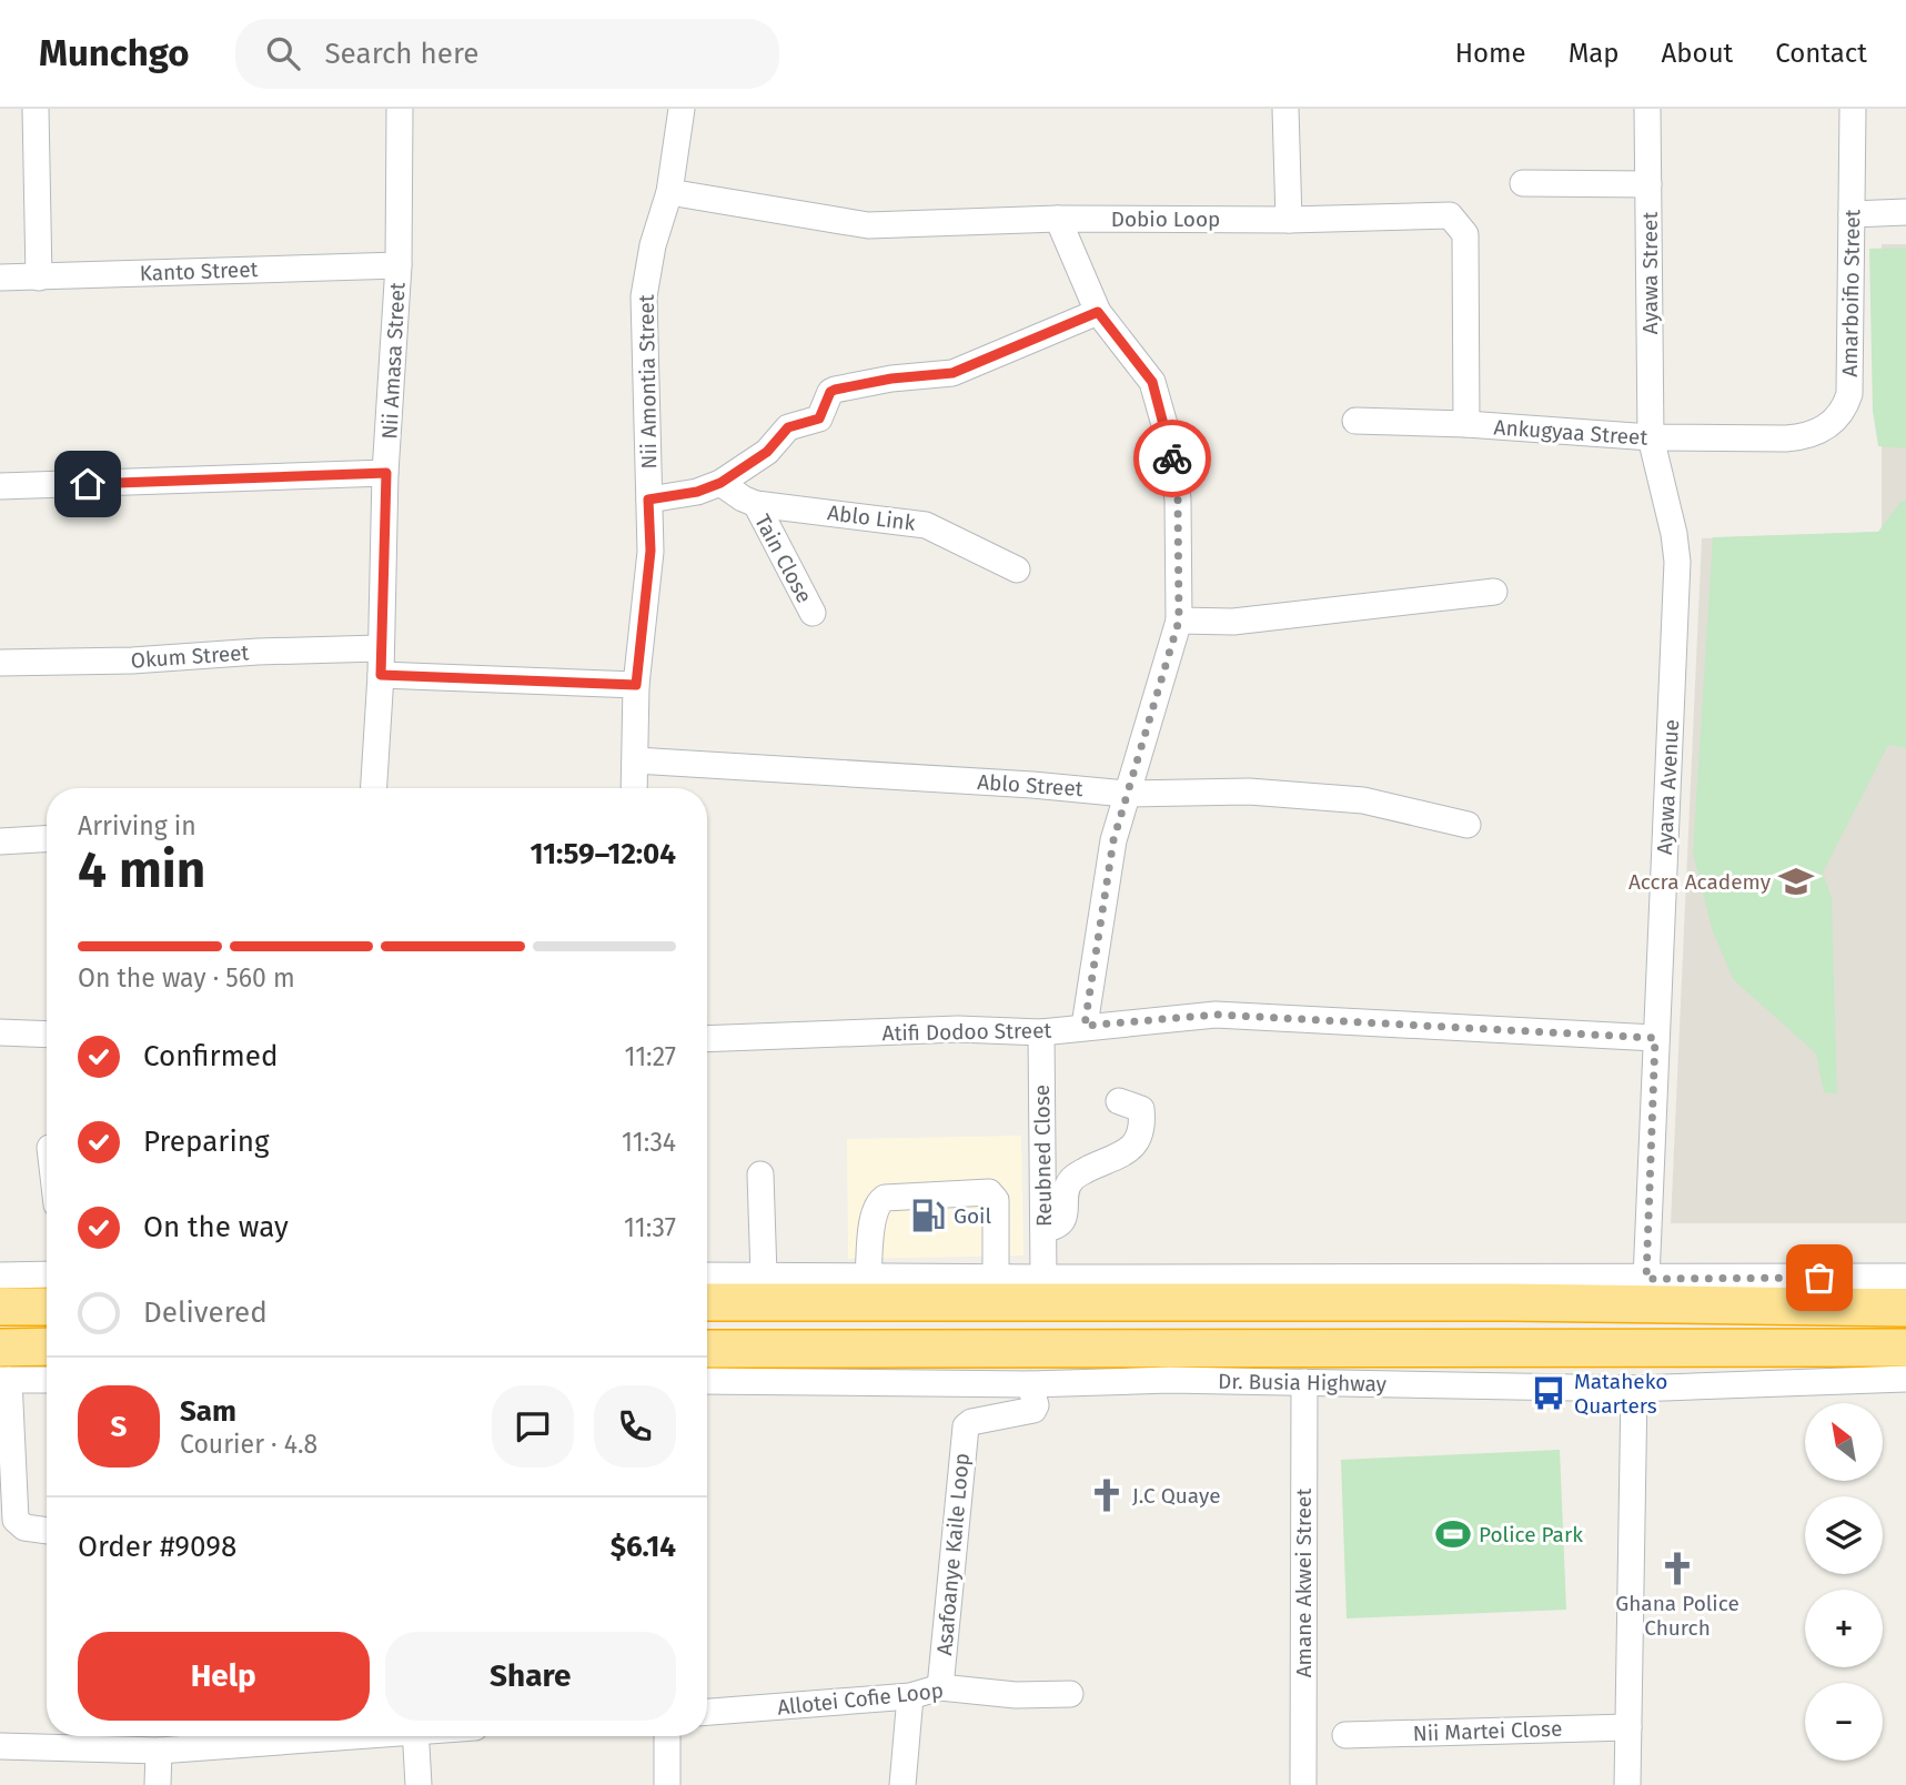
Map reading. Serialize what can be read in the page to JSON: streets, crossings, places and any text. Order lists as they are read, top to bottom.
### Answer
{
  "streets": {
    "highway": ["Dr. Busia Highway"],
    "street": [
      "Dobio Loop",
      "Kanto Street",
      "Ayawa Street",
      "Amarboifio Street",
      "Nii Amasa Street",
      "Nii Amontia Street",
      "Ankugyaa Street",
      "Ablo Link",
      "Tain Close",
      "Okum Street",
      "Ablo Street",
      "Ayawa Avenue",
      "Atifi Dodoo Street",
      "Reubned Close",
      "Asafoanye Kaile Loop",
      "Amane Akwei Street",
      "Allotei Cofie Loop",
      "Nii Martei Close"
    ]
  },
  "crossings": [
    ["Dobio Loop", "Nii Amontia Street"],
    ["Dobio Loop", "Ankugyaa Street"],
    ["Kanto Street", "Nii Amasa Street"],
    ["Ayawa Street", "Ankugyaa Street"],
    ["Ayawa Street", "Ayawa Avenue"],
    ["Amarboifio Street", "Ankugyaa Street"],
    ["Nii Amasa Street", "Okum Street"],
    ["Nii Amontia Street", "Ablo Street"],
    ["Ankugyaa Street", "Ayawa Avenue"],
    ["Ablo Link", "Tain Close"],
    ["Ayawa Avenue", "Atifi Dodoo Street"],
    ["Atifi Dodoo Street", "Reubned Close"],
    ["Dr. Busia Highway", "Asafoanye Kaile Loop"],
    ["Dr. Busia Highway", "Amane Akwei Street"],
    ["Asafoanye Kaile Loop", "Allotei Cofie Loop"]
  ],
  "places": {
    "school or university": ["Accra Academy"],
    "fuel station": ["Goil"],
    "bus stop": ["Mataheko Quarters"],
    "church": ["J.C Quaye", "Ghana Police Church"],
    "sports": ["Police Park"]
  },
  "north": "top left",
  "page": {
    "header": "Munchgo",
    "search": "Search here",
    "nav": [
      "Home",
      "Map",
      "About",
      "Contact"
    ],
    "heading": ["4 min", "Arriving in", "11:59–12:04"],
    "panel": [
      "Sam",
      "Courier · 4.8",
      "Order #9098",
      "$6.14"
    ],
    "bar": "On the way · 560 m",
    "list": [
      ["Confirmed", "11:27"],
      ["Preparing", "11:34"],
      ["On the way", "11:37"],
      "Delivered"
    ],
    "round": "S",
    "map_buttons": ["+", "−"],
    "buttons": ["Help", "Share"]
  }
}
